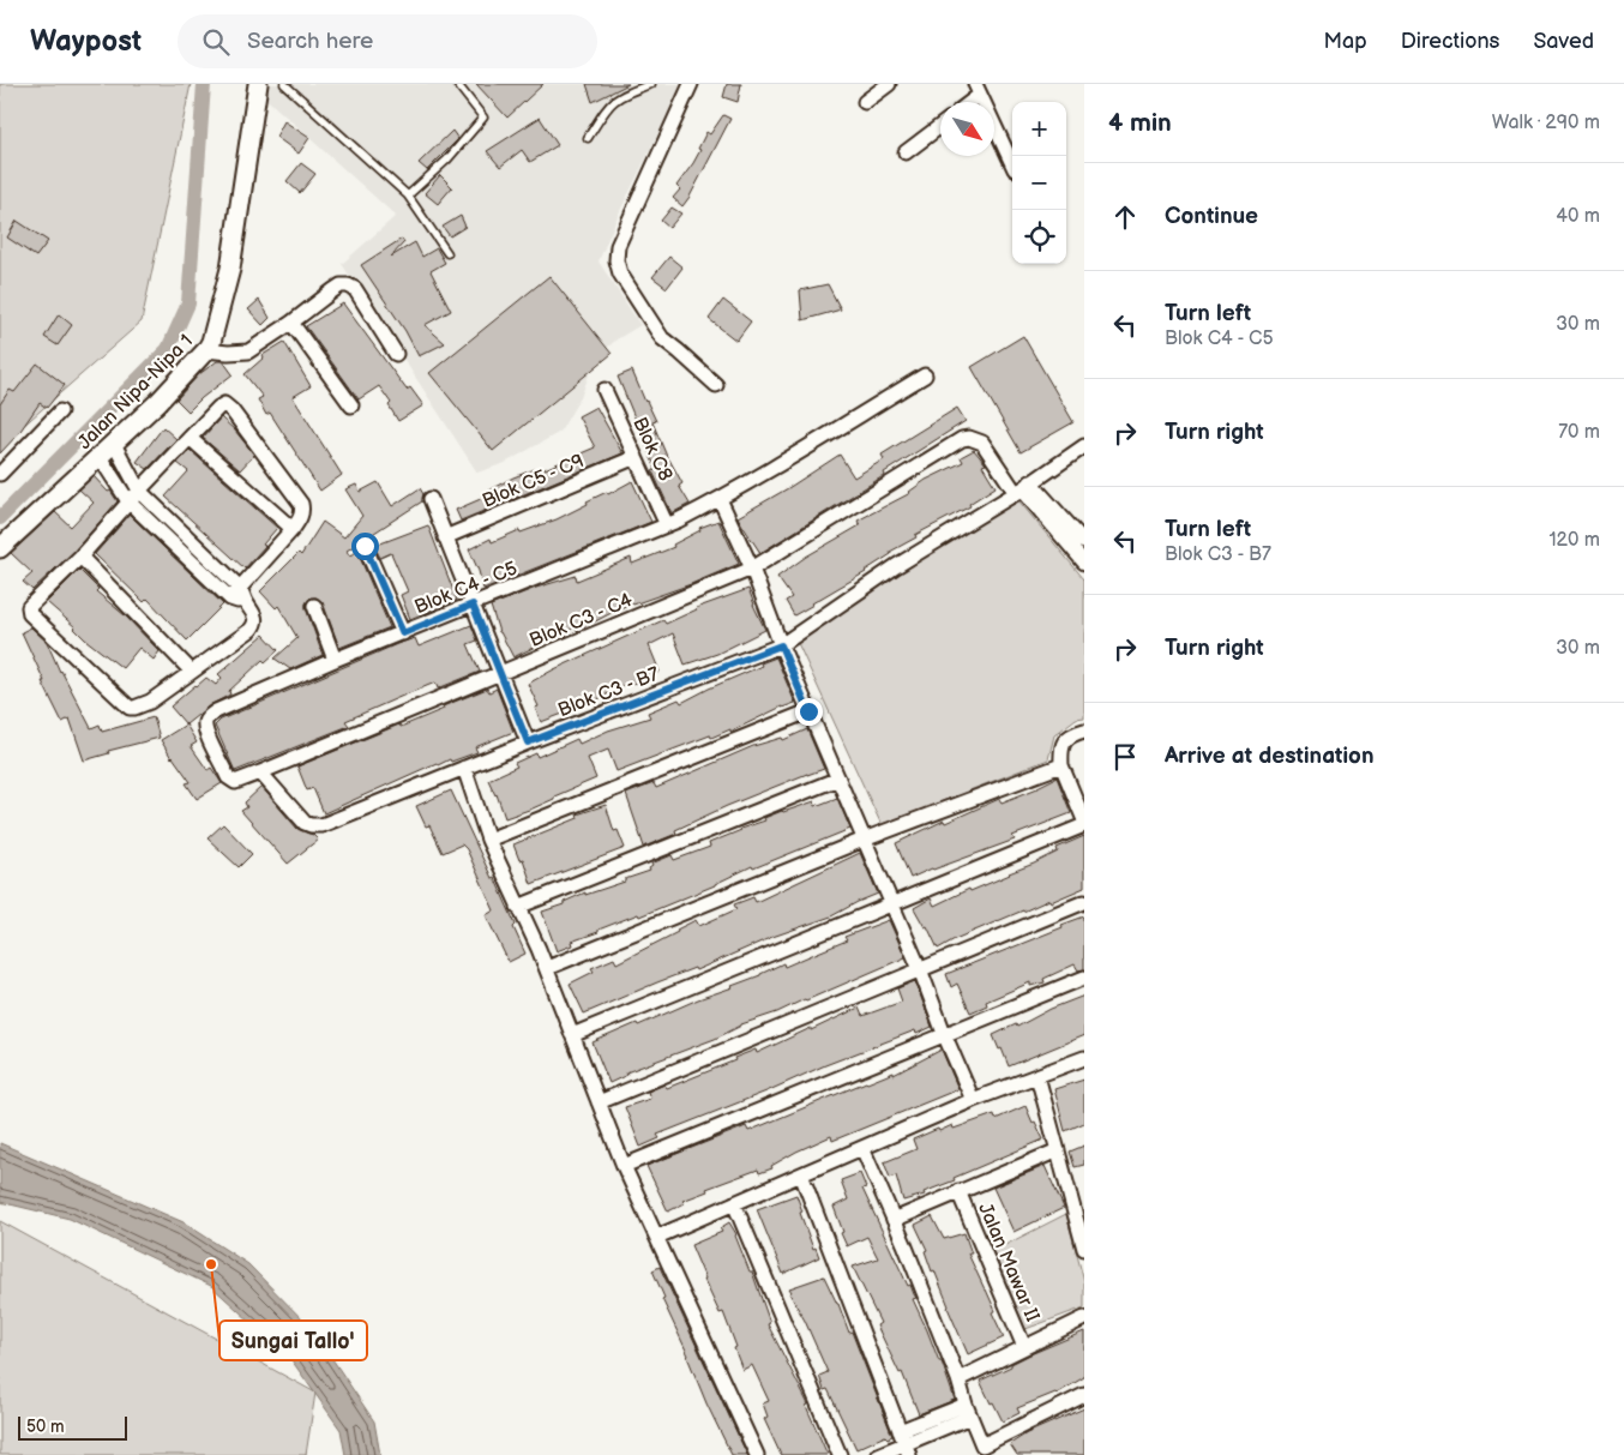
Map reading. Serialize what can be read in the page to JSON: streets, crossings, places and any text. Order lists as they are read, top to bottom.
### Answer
{
  "streets": {
    "street": [
      "Jalan Nipa-Nipa 1",
      "Blok C8",
      "Blok C5 - C9",
      "Blok C4 - C5",
      "Blok C3 - C4",
      "Blok C3 - B7",
      "Jalan Mawar II"
    ]
  },
  "crossings": [
    ["Blok C8", "Blok C5 - C9"],
    ["Blok C8", "Blok C4 - C5"],
    ["Blok C4 - C5", "Blok C3 - C4"],
    ["Blok C3 - C4", "Blok C3 - B7"]
  ],
  "places": ["Sungai Tallo'"],
  "scale_bar": "50 m",
  "north": "bottom right",
  "page": {
    "header": "Waypost",
    "search": "Search here",
    "nav": ["Map", "Directions", "Saved"],
    "heading": ["4 min", "Walk · 290 m"],
    "map_buttons": ["+", "−"],
    "list": [
      ["Continue", "40 m"],
      ["Turn left", "Blok C4 - C5", "30 m"],
      ["Turn right", "70 m"],
      ["Turn left", "Blok C3 - B7", "120 m"],
      ["Turn right", "30 m"],
      "Arrive at destination"
    ],
    "scale": "50 m"
  }
}
